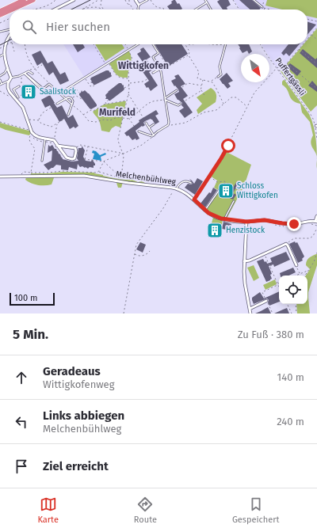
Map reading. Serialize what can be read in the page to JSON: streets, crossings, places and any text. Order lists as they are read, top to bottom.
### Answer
{
  "streets": {
    "street": ["Melchenbühlweg"],
    "path": ["Puffertgässli"]
  },
  "districts": ["Wittigkofen", "Murifeld"],
  "places": {
    "building": ["Saalistock", "Schloss Wittigkofen", "Henzistock"]
  },
  "scale_bar": "100 m",
  "north": "bottom right",
  "page": {
    "search": "Hier suchen",
    "scale": "100 m",
    "heading": ["5 Min.", "Zu Fuß · 380 m"],
    "list": [
      ["Geradeaus", "Wittigkofenweg", "140 m"],
      ["Links abbiegen", "Melchenbühlweg", "240 m"],
      "Ziel erreicht"
    ],
    "nav": ["Karte", "Route", "Gespeichert"]
  }
}
